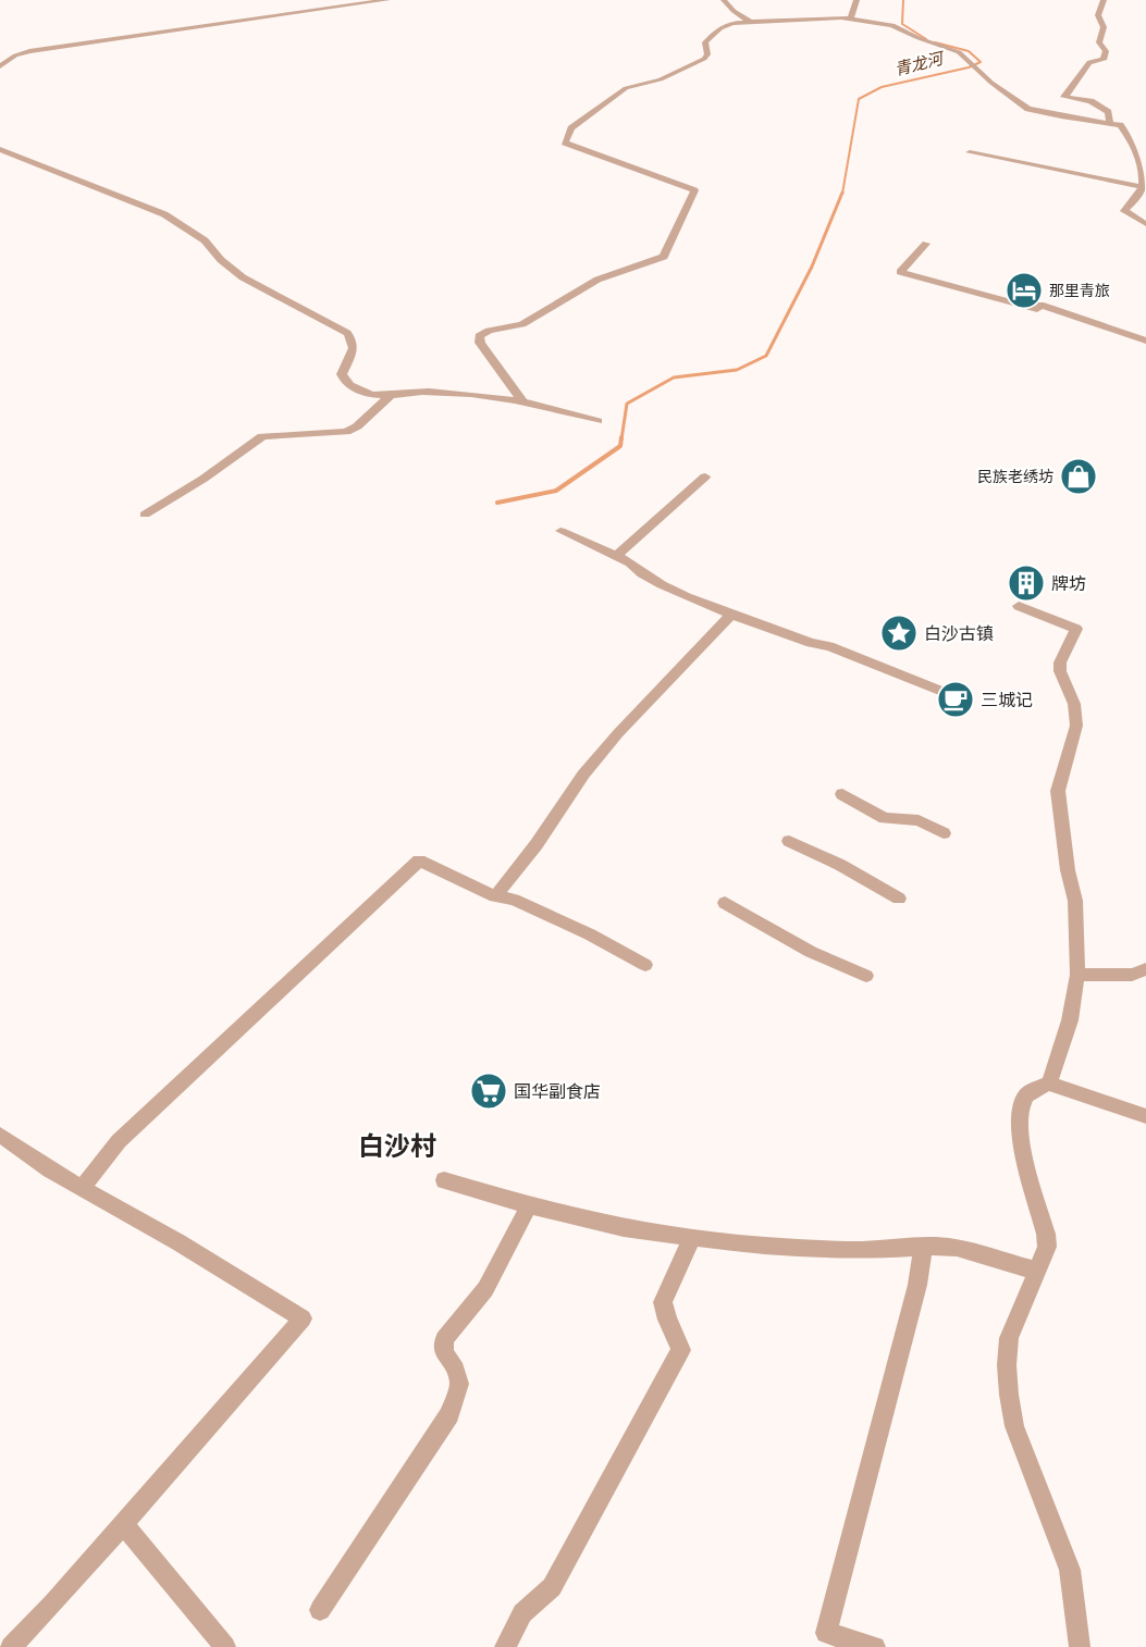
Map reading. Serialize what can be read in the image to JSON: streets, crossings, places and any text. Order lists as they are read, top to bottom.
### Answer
{
  "districts": ["白沙村"],
  "water": ["青龙河"],
  "places": {
    "hotel": ["那里青旅"],
    "shop": ["民族老绣坊"],
    "building": ["牌坊"],
    "place": ["白沙古镇"],
    "cafe": ["三城记"],
    "supermarket": ["国华副食店"]
  }
}
